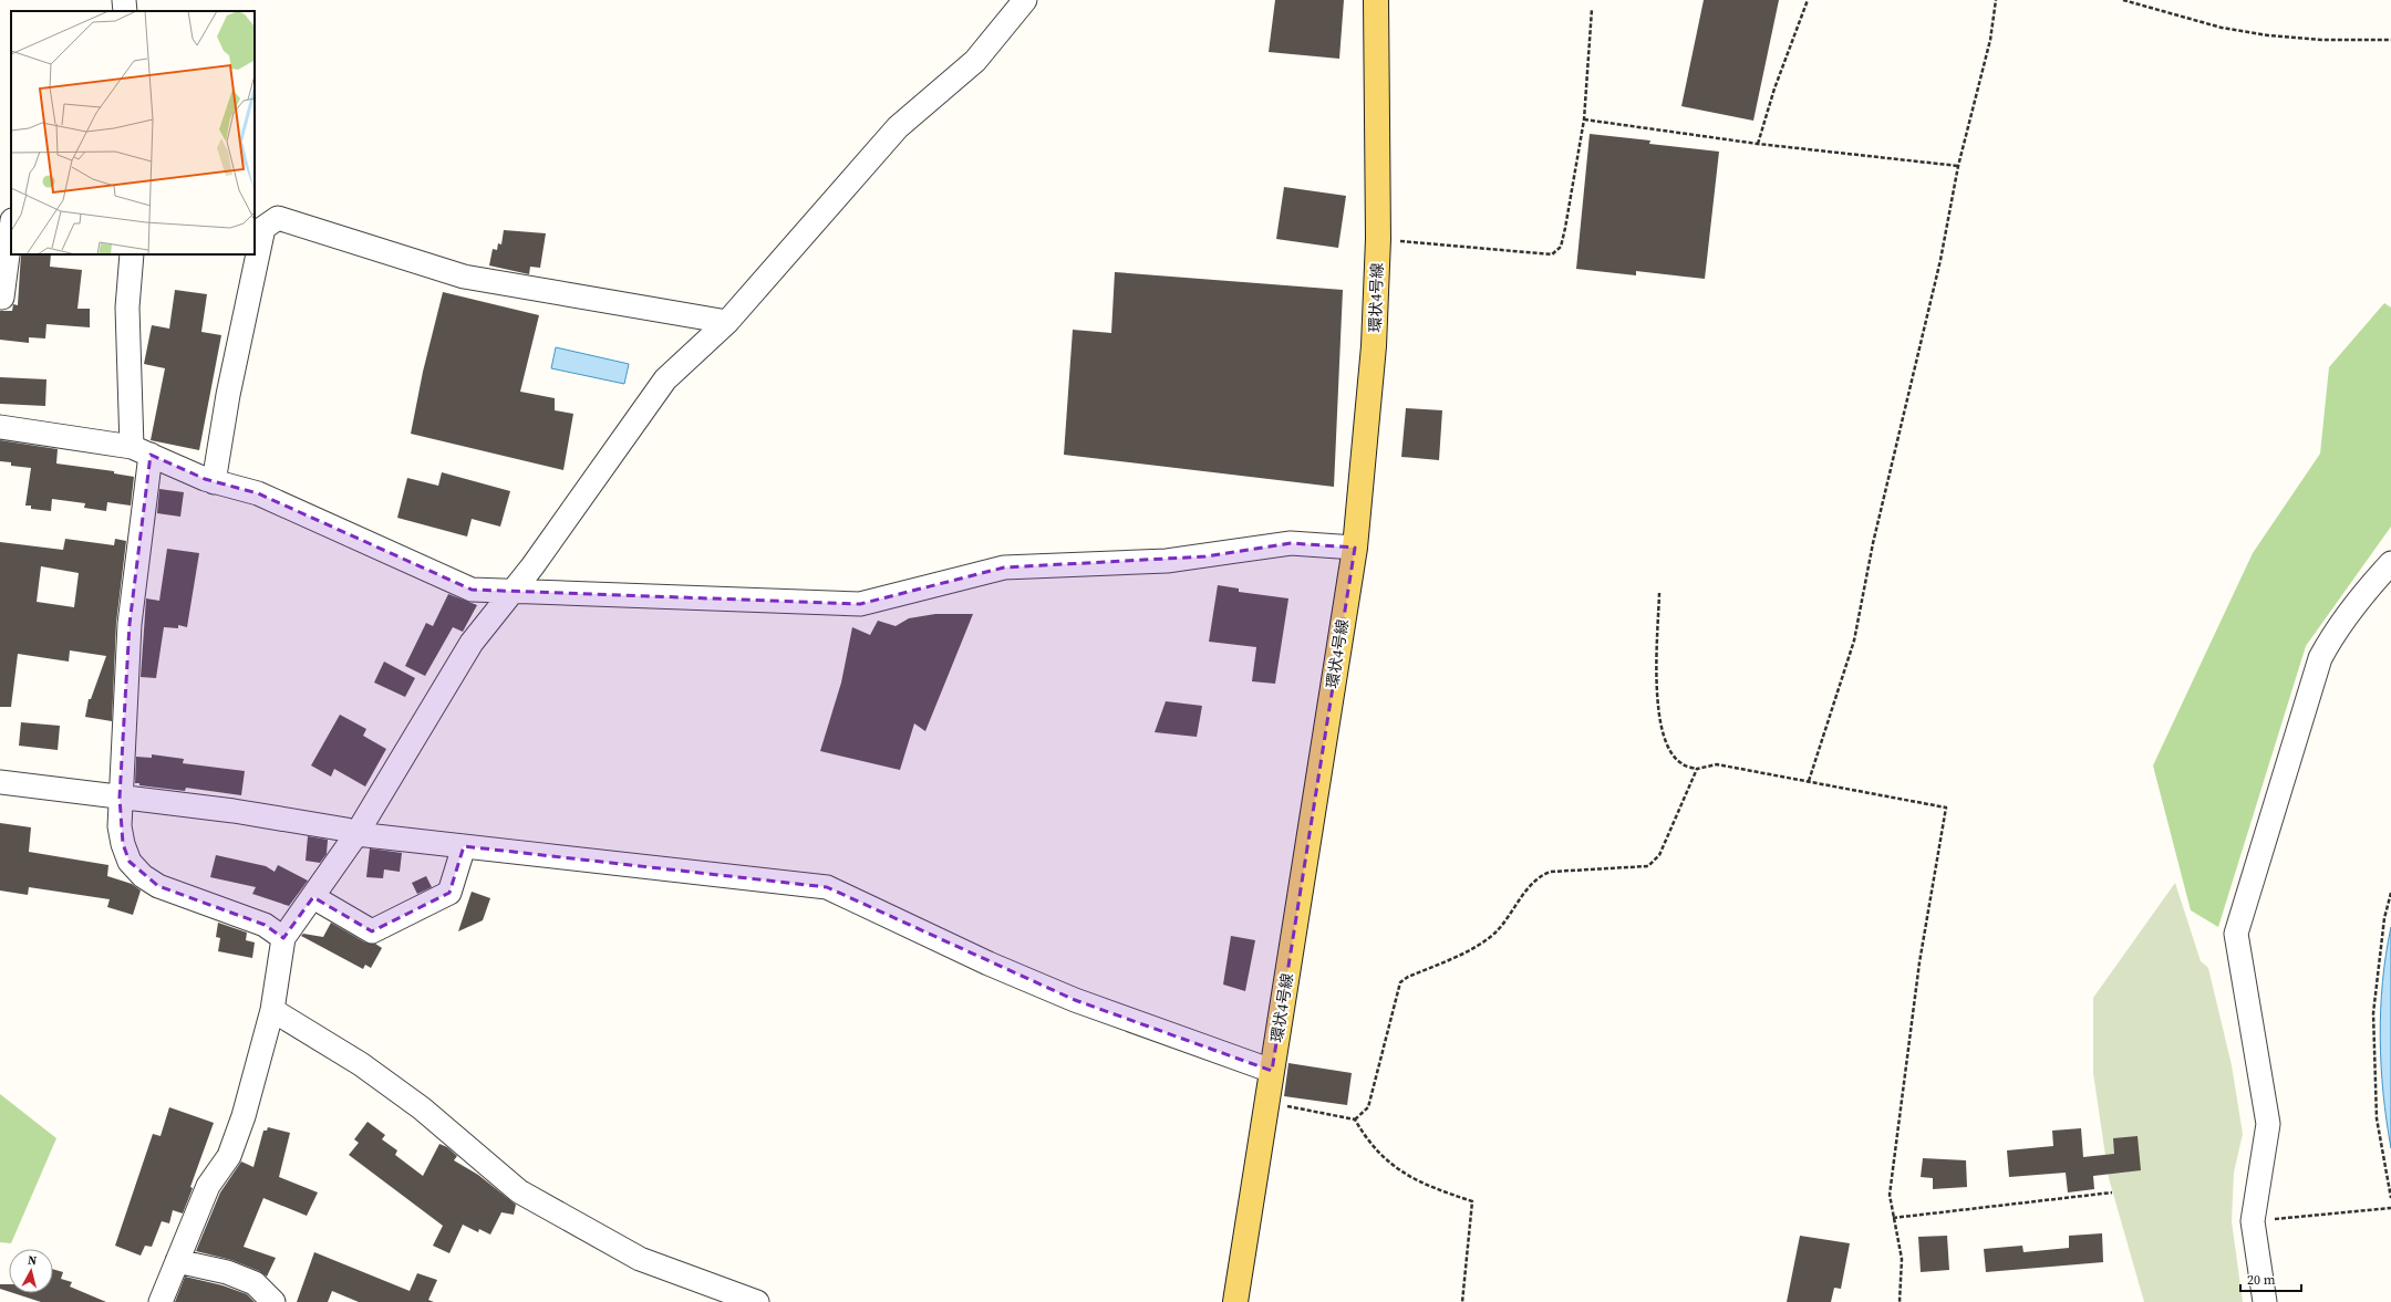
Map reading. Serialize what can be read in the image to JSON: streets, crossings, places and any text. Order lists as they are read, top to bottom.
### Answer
{
  "streets": {
    "main road": ["環状4号線"]
  },
  "scale_bar": "20 m",
  "north": "top"
}
